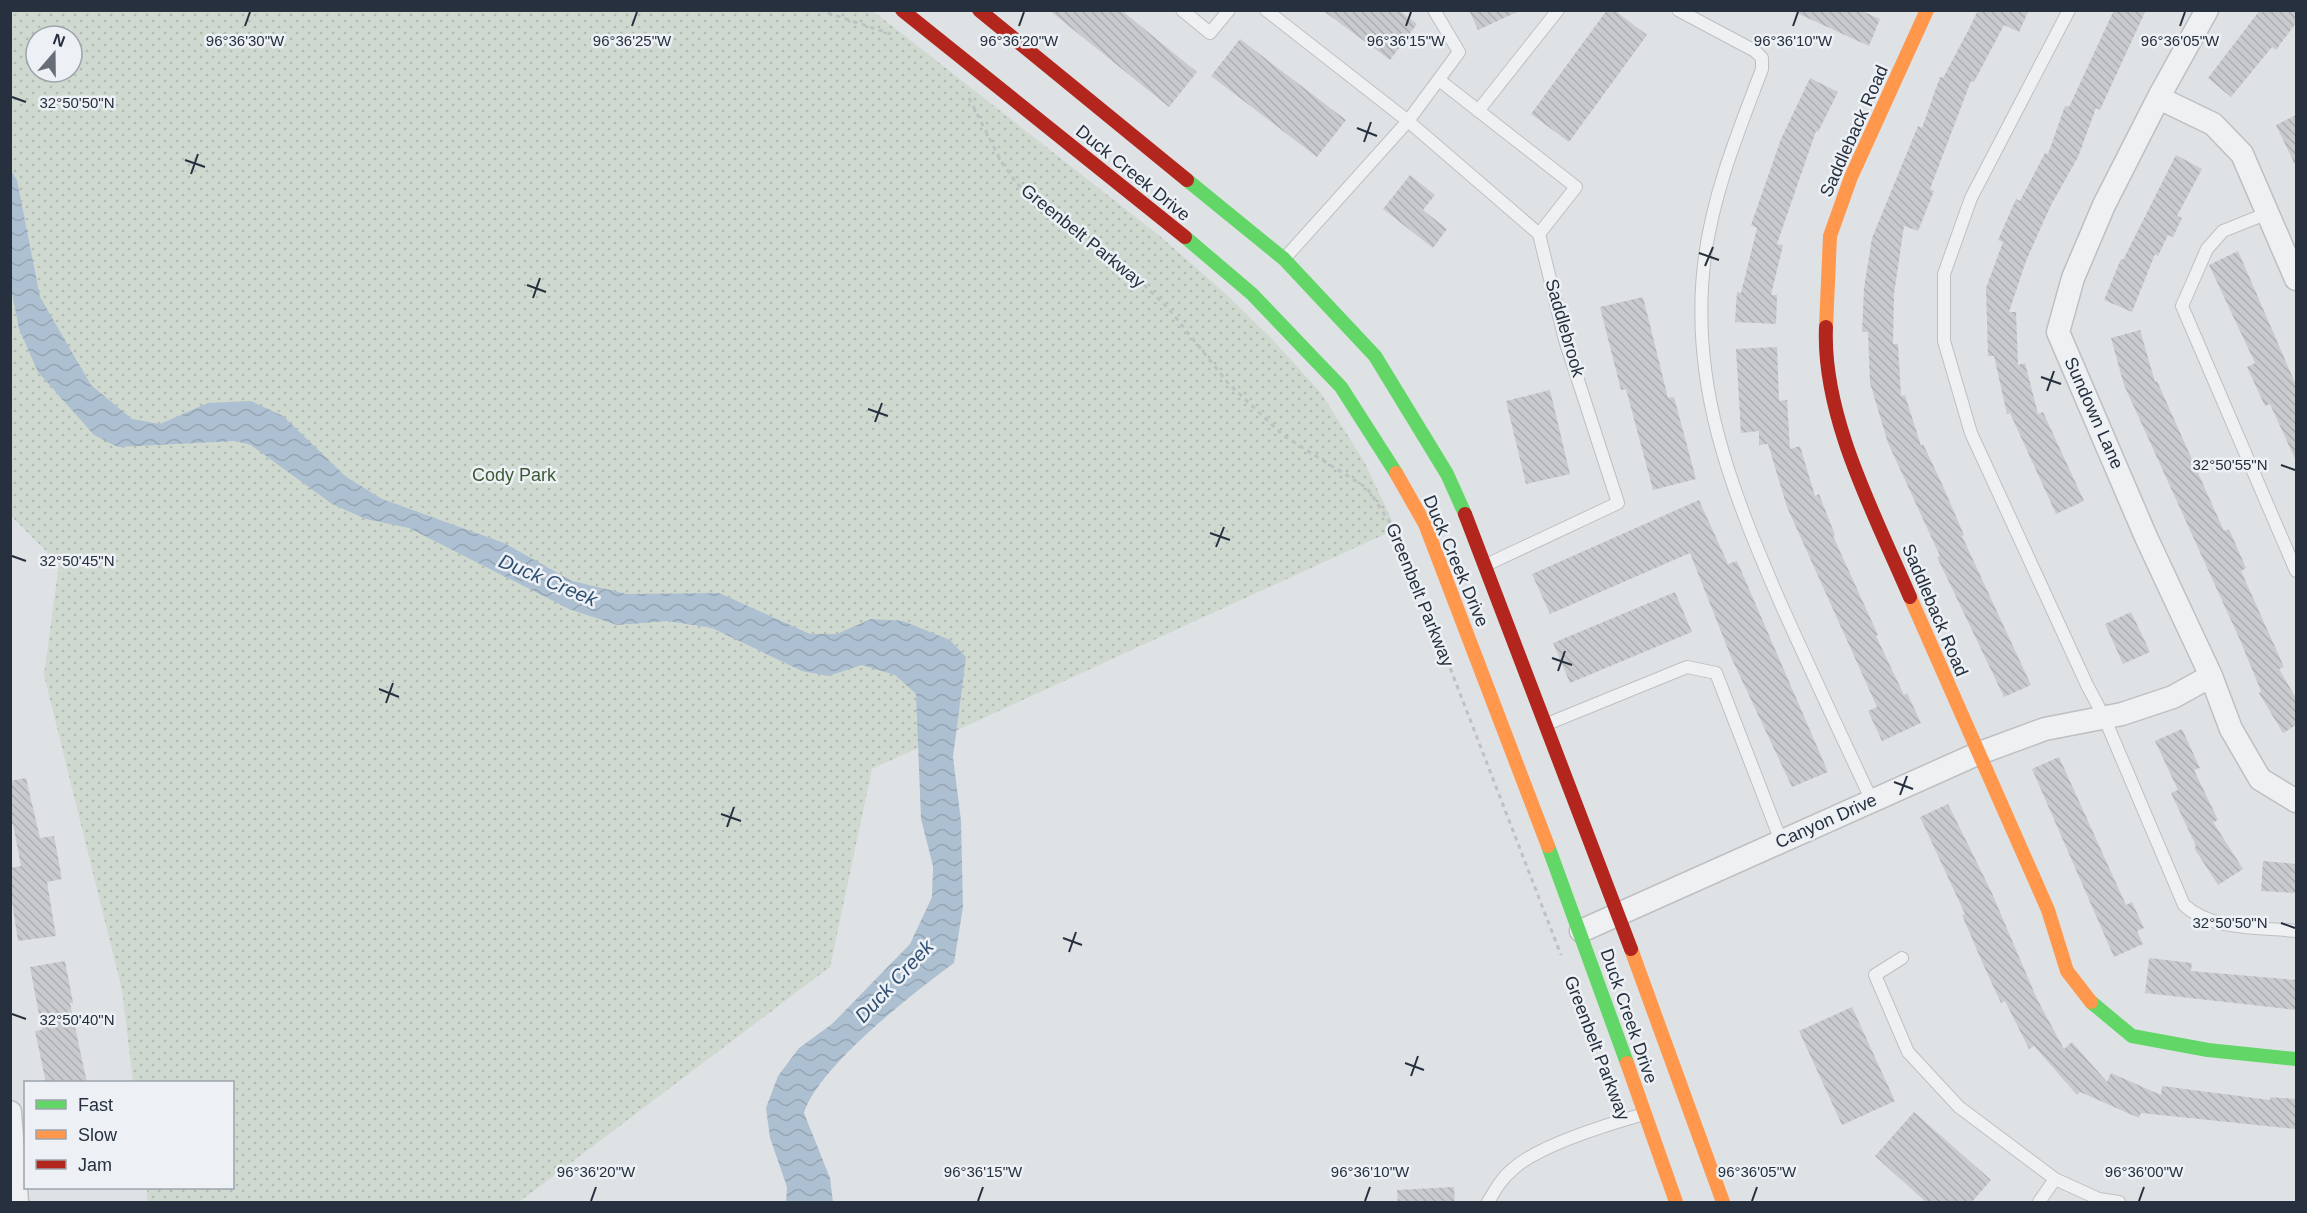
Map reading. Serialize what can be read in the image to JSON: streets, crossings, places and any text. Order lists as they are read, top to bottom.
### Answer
{
  "streets": {
    "main road": ["Saddleback Road", "Duck Creek Drive"],
    "street": ["Sundown Lane", "Canyon Drive"],
    "lane": ["Saddlebrook"],
    "path": ["Greenbelt Parkway"]
  },
  "crossings": [
    ["Saddleback Road", "Canyon Drive"],
    ["Duck Creek Drive", "Saddlebrook"],
    ["Duck Creek Drive", "Canyon Drive"],
    ["Sundown Lane", "Canyon Drive"]
  ],
  "water": ["Duck Creek"],
  "parks": ["Cody Park"],
  "legend": ["Fast", "Slow", "Jam"],
  "north": "top",
  "coordinates": [
    "96°36'25\"W",
    "96°36'15\"W",
    "96°36'10\"W",
    "96°36'05\"W",
    "96°36'30\"W",
    "96°36'20\"W",
    "32°50'50\"N",
    "32°50'55\"N",
    "32°50'45\"N",
    "32°50'40\"N",
    "96°36'00\"W"
  ]
}
